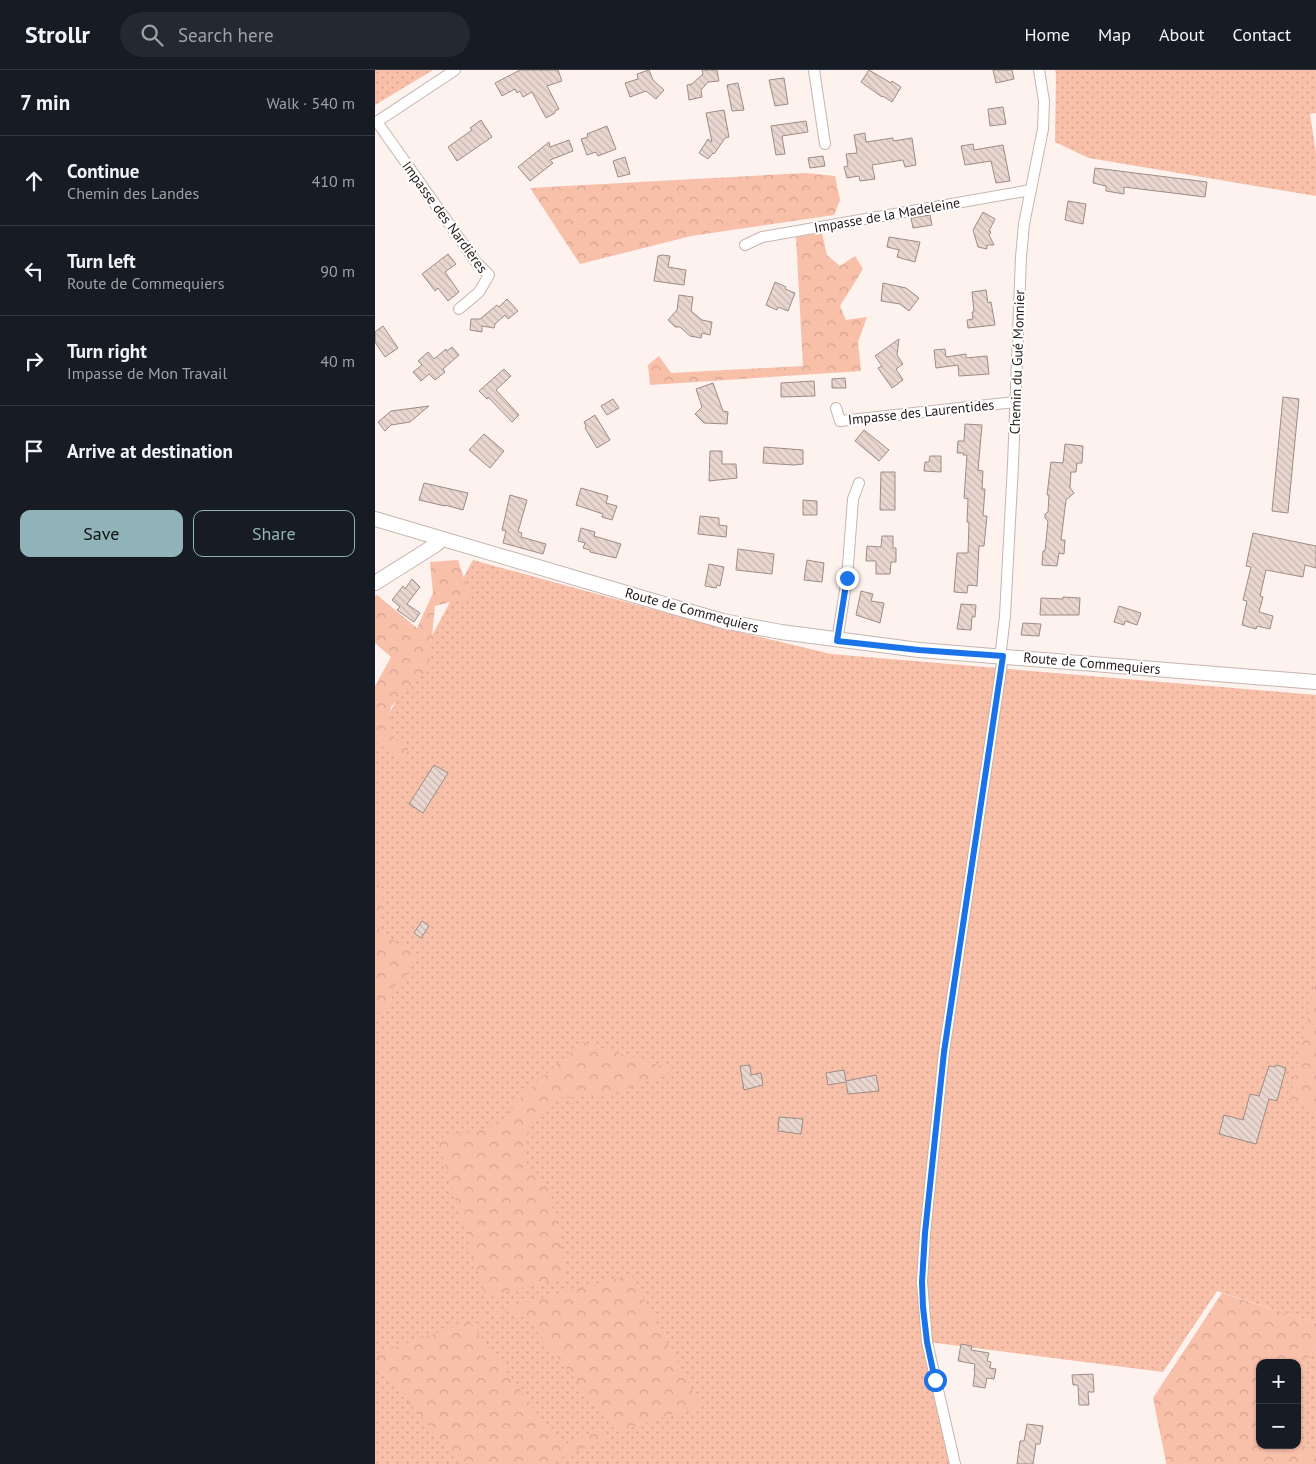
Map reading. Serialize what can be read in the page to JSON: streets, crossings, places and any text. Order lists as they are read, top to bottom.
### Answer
{
  "streets": {
    "street": [
      "Impasse de la Madeleine",
      "Impasse des Nardières",
      "Chemin du Gué Monnier",
      "Impasse des Laurentides",
      "Route de Commequiers"
    ]
  },
  "crossings": [
    ["Impasse de la Madeleine", "Chemin du Gué Monnier"],
    ["Chemin du Gué Monnier", "Impasse des Laurentides"],
    ["Chemin du Gué Monnier", "Route de Commequiers"]
  ],
  "page": {
    "header": "Strollr",
    "search": "Search here",
    "nav": [
      "Home",
      "Map",
      "About",
      "Contact"
    ],
    "heading": ["7 min", "Walk · 540 m"],
    "list": [
      ["Continue", "Chemin des Landes", "410 m"],
      ["Turn left", "Route de Commequiers", "90 m"],
      ["Turn right", "Impasse de Mon Travail", "40 m"],
      "Arrive at destination"
    ],
    "buttons": ["Save", "Share"],
    "map_buttons": ["+", "−"]
  }
}
